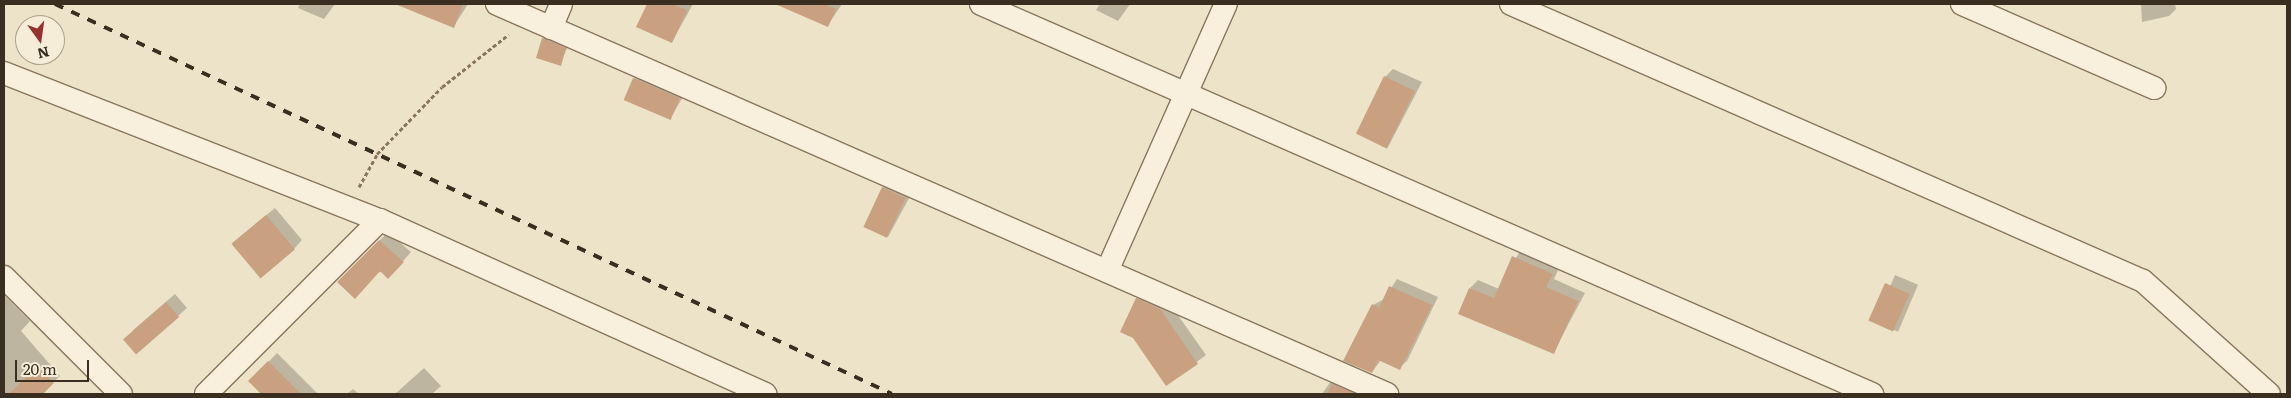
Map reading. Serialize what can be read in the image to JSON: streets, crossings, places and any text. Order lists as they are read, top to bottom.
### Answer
{
  "scale_bar": "20 m",
  "north": "bottom"
}
